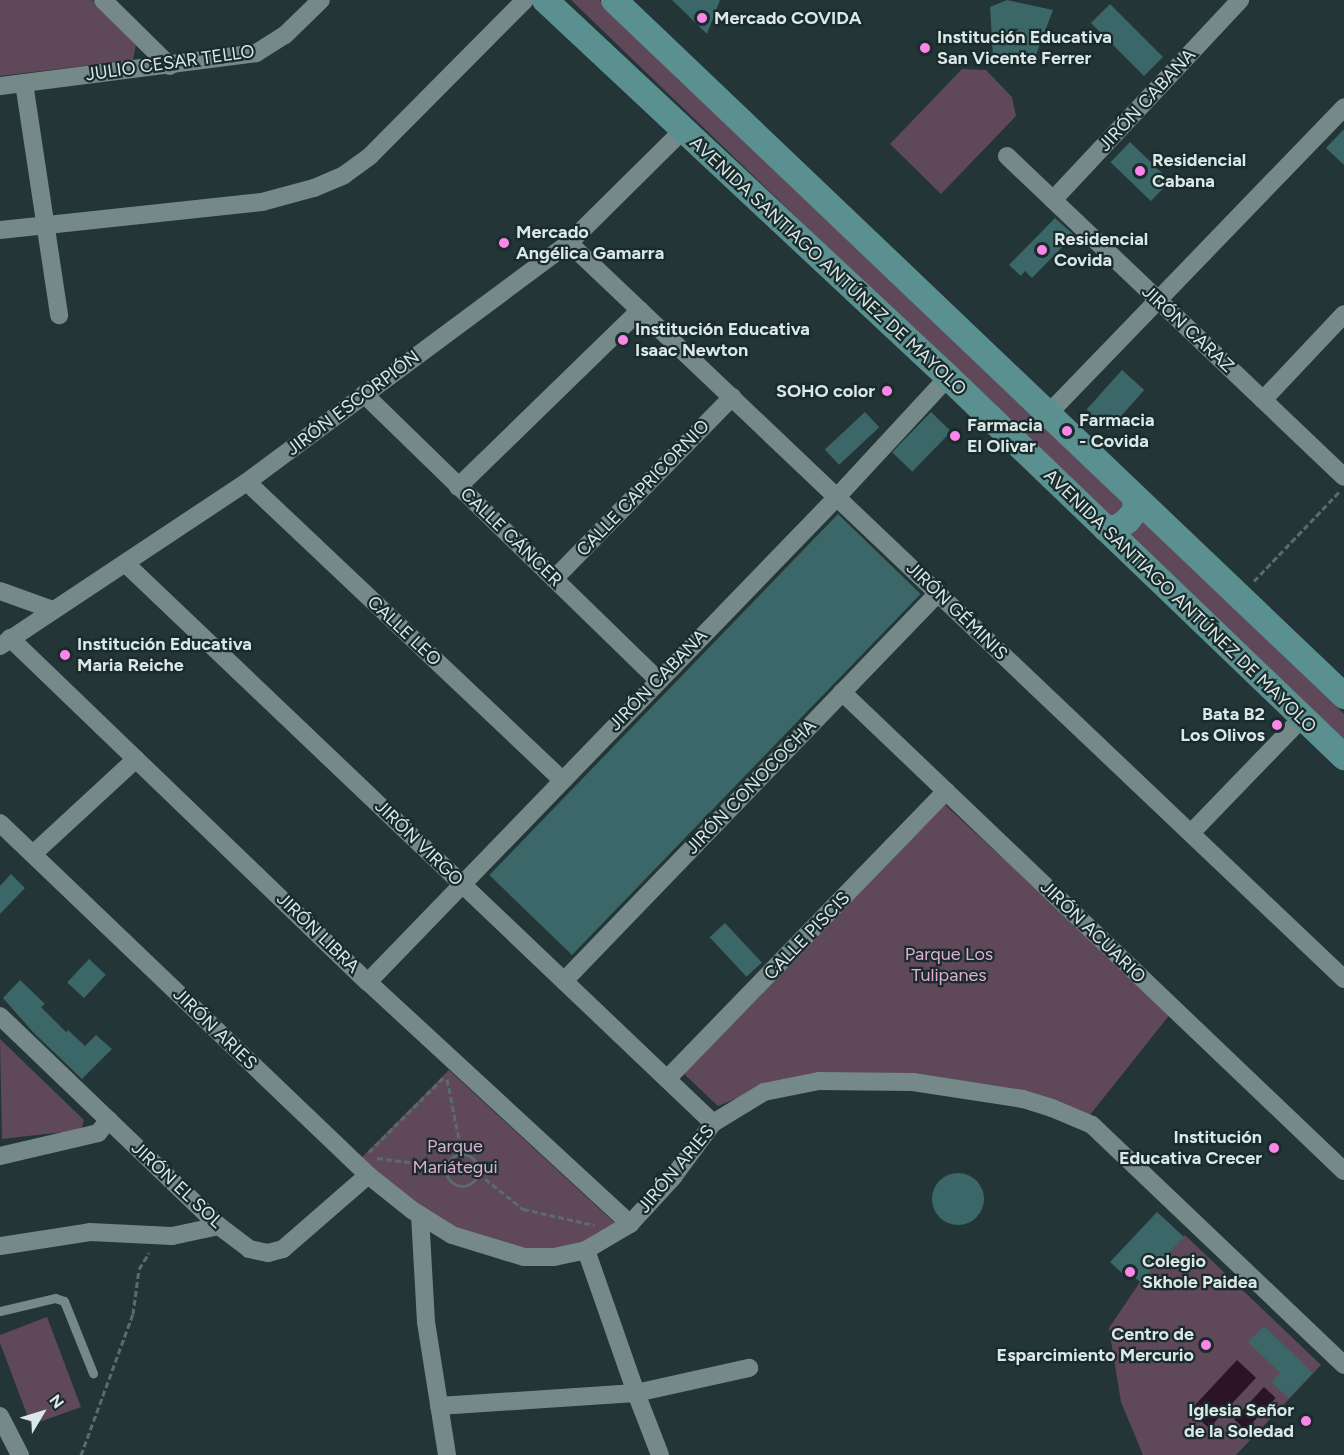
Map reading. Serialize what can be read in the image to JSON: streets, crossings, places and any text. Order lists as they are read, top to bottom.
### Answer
{
  "streets": {
    "main road": ["AVENIDA SANTIAGO ANTÚNEZ DE MAYOLO"],
    "street": [
      "JULIO CESAR TELLO",
      "JIRÓN CABANA",
      "JIRÓN CARAZ",
      "JIRÓN ESCORPIÓN",
      "CALLE CAPRICORNIO",
      "CALLE CÁNCER",
      "JIRÓN GÉMINIS",
      "CALLE LEO",
      "JIRÓN CONOCOCHA",
      "JIRÓN VIRGO",
      "JIRÓN ACUARIO",
      "JIRÓN LIBRA",
      "CALLE PISCIS",
      "JIRÓN ARIES",
      "JIRÓN EL SOL"
    ]
  },
  "crossings": [
    ["JIRÓN CABANA", "AVENIDA SANTIAGO ANTÚNEZ DE MAYOLO"],
    ["JIRÓN CABANA", "JIRÓN CARAZ"],
    ["JIRÓN CABANA", "CALLE CÁNCER"],
    ["JIRÓN CABANA", "JIRÓN GÉMINIS"],
    ["JIRÓN CABANA", "CALLE LEO"],
    ["JIRÓN CABANA", "JIRÓN VIRGO"],
    ["JIRÓN CABANA", "JIRÓN LIBRA"],
    ["AVENIDA SANTIAGO ANTÚNEZ DE MAYOLO", "JIRÓN ESCORPIÓN"],
    ["JIRÓN ESCORPIÓN", "CALLE CÁNCER"],
    ["JIRÓN ESCORPIÓN", "JIRÓN GÉMINIS"],
    ["JIRÓN ESCORPIÓN", "CALLE LEO"],
    ["JIRÓN ESCORPIÓN", "JIRÓN VIRGO"],
    ["JIRÓN ESCORPIÓN", "JIRÓN LIBRA"],
    ["CALLE CAPRICORNIO", "CALLE CÁNCER"],
    ["CALLE CAPRICORNIO", "JIRÓN GÉMINIS"],
    ["JIRÓN GÉMINIS", "JIRÓN CONOCOCHA"],
    ["JIRÓN CONOCOCHA", "JIRÓN VIRGO"],
    ["JIRÓN CONOCOCHA", "JIRÓN ACUARIO"],
    ["JIRÓN VIRGO", "CALLE PISCIS"],
    ["JIRÓN VIRGO", "JIRÓN ARIES"],
    ["JIRÓN ACUARIO", "CALLE PISCIS"],
    ["JIRÓN LIBRA", "JIRÓN ARIES"],
    ["JIRÓN ARIES", "JIRÓN EL SOL"]
  ],
  "parks": ["Parque Los Tulipanes", "Parque Mariátegui"],
  "places": [
    "Mercado COVIDA",
    "Institución Educativa San Vicente Ferrer",
    "Residencial Cabana",
    "Mercado Angélica Gamarra",
    "Residencial Covida",
    "Institución Educativa Isaac Newton",
    "SOHO color",
    "Farmacia - Covida",
    "Farmacia El Olivar",
    "Institución Educativa Maria Reiche",
    "Bata B2 Los Olivos",
    "Institución Educativa Crecer",
    "Colegio Skhole Paidea",
    "Centro de Esparcimiento Mercurio",
    "Iglesia Señor de la Soledad"
  ],
  "north": "top right"
}
